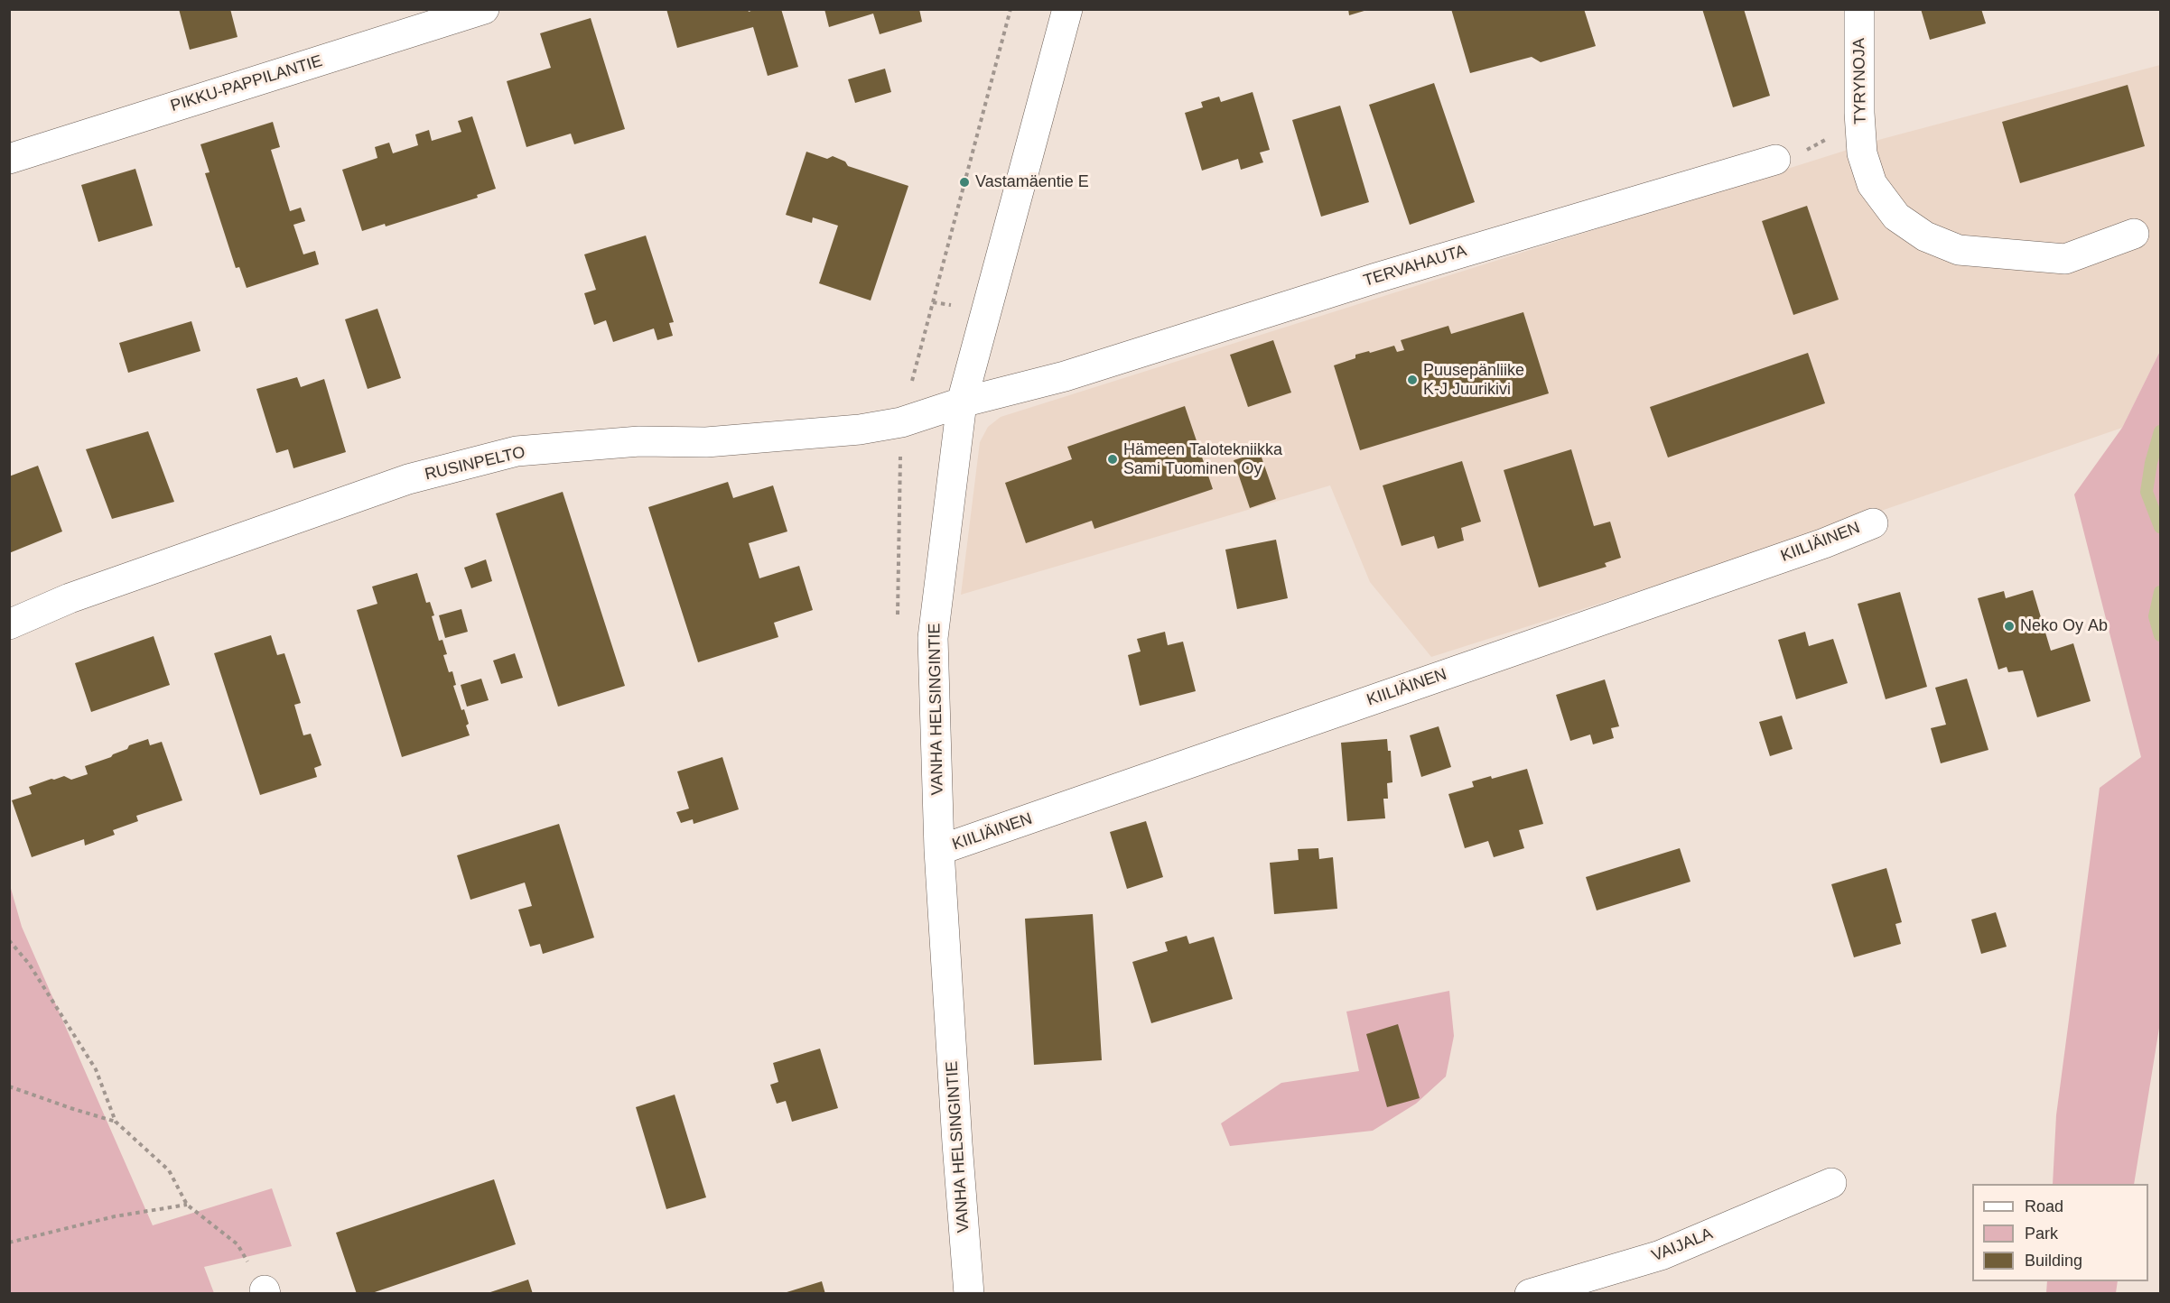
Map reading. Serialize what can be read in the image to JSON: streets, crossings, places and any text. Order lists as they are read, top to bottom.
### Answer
{
  "streets": {
    "street": [
      "TYRYNOJA",
      "PIKKU-PAPPILANTIE",
      "TERVAHAUTA",
      "RUSINPELTO",
      "KIILIÄINEN",
      "VANHA HELSINGINTIE",
      "VAIJALA"
    ]
  },
  "crossings": [
    ["TERVAHAUTA", "RUSINPELTO"],
    ["TERVAHAUTA", "VANHA HELSINGINTIE"],
    ["RUSINPELTO", "VANHA HELSINGINTIE"],
    ["KIILIÄINEN", "VANHA HELSINGINTIE"]
  ],
  "places": [
    "Vastamäentie E",
    "Puusepänliike K-J Juurikivi",
    "Hämeen Talotekniikka Sami Tuominen Oy",
    "Neko Oy Ab"
  ],
  "legend": ["Road", "Park", "Building"]
}
